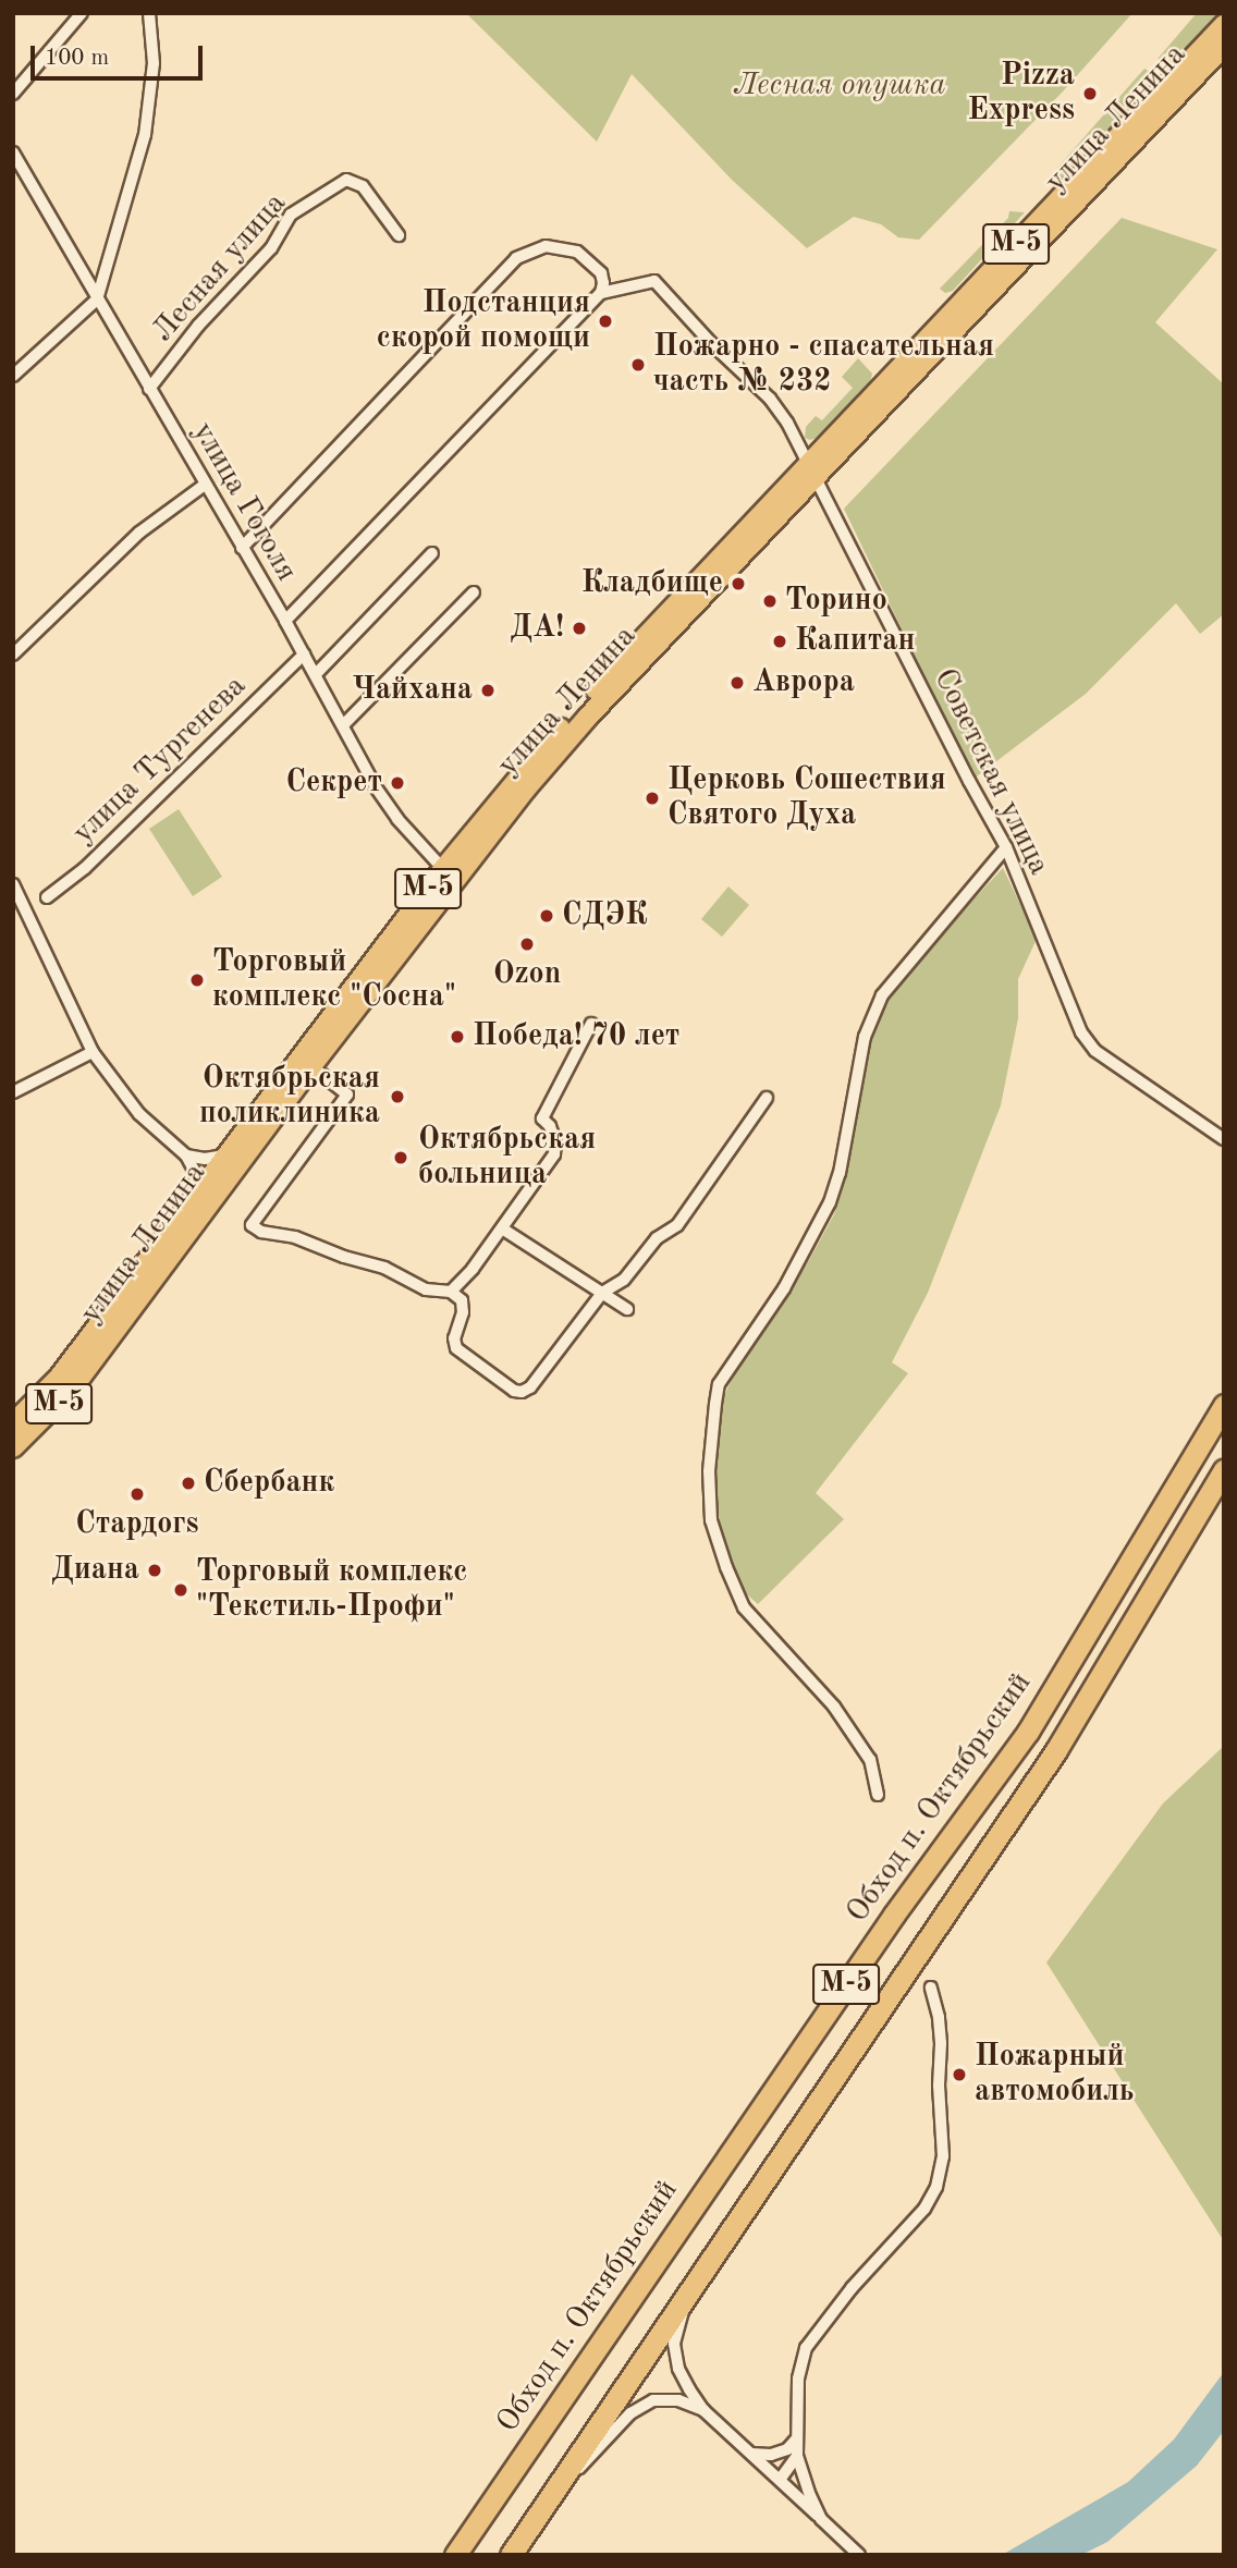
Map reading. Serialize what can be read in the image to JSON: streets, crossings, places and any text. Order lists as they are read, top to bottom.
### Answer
{
  "streets": {
    "highway": ["М-5", "Обход п. Октябрьский"],
    "main road": ["улица Ленина"],
    "street": [
      "Лесная улица",
      "улица Гоголя",
      "улица Тургенева",
      "Советская улица"
    ]
  },
  "crossings": [
    ["улица Ленина", "улица Гоголя"],
    ["улица Ленина", "Советская улица"],
    ["Лесная улица", "улица Гоголя"],
    ["улица Гоголя", "улица Тургенева"]
  ],
  "parks": ["Лесная опушка"],
  "places": [
    "Pizza Express",
    "Подстанция скорой помощи",
    "Пожарно - спасательная часть № 232",
    "Кладбище",
    "Торино",
    "ДА!",
    "Капитан",
    "Аврора",
    "Чайхана",
    "Секрет",
    "Церковь Сошествия Святого Духа",
    "СДЭК",
    "Ozon",
    "Торговый комплекс \"Сосна\"",
    "Победа! 70 лет",
    "Октябрьская поликлиника",
    "Октябрьская больница",
    "Сбербанк",
    "Стардогs",
    "Диана",
    "Торговый комплекс \"Текстиль-Профи\"",
    "Пожарный автомобиль"
  ],
  "scale_bar": "100 m"
}
